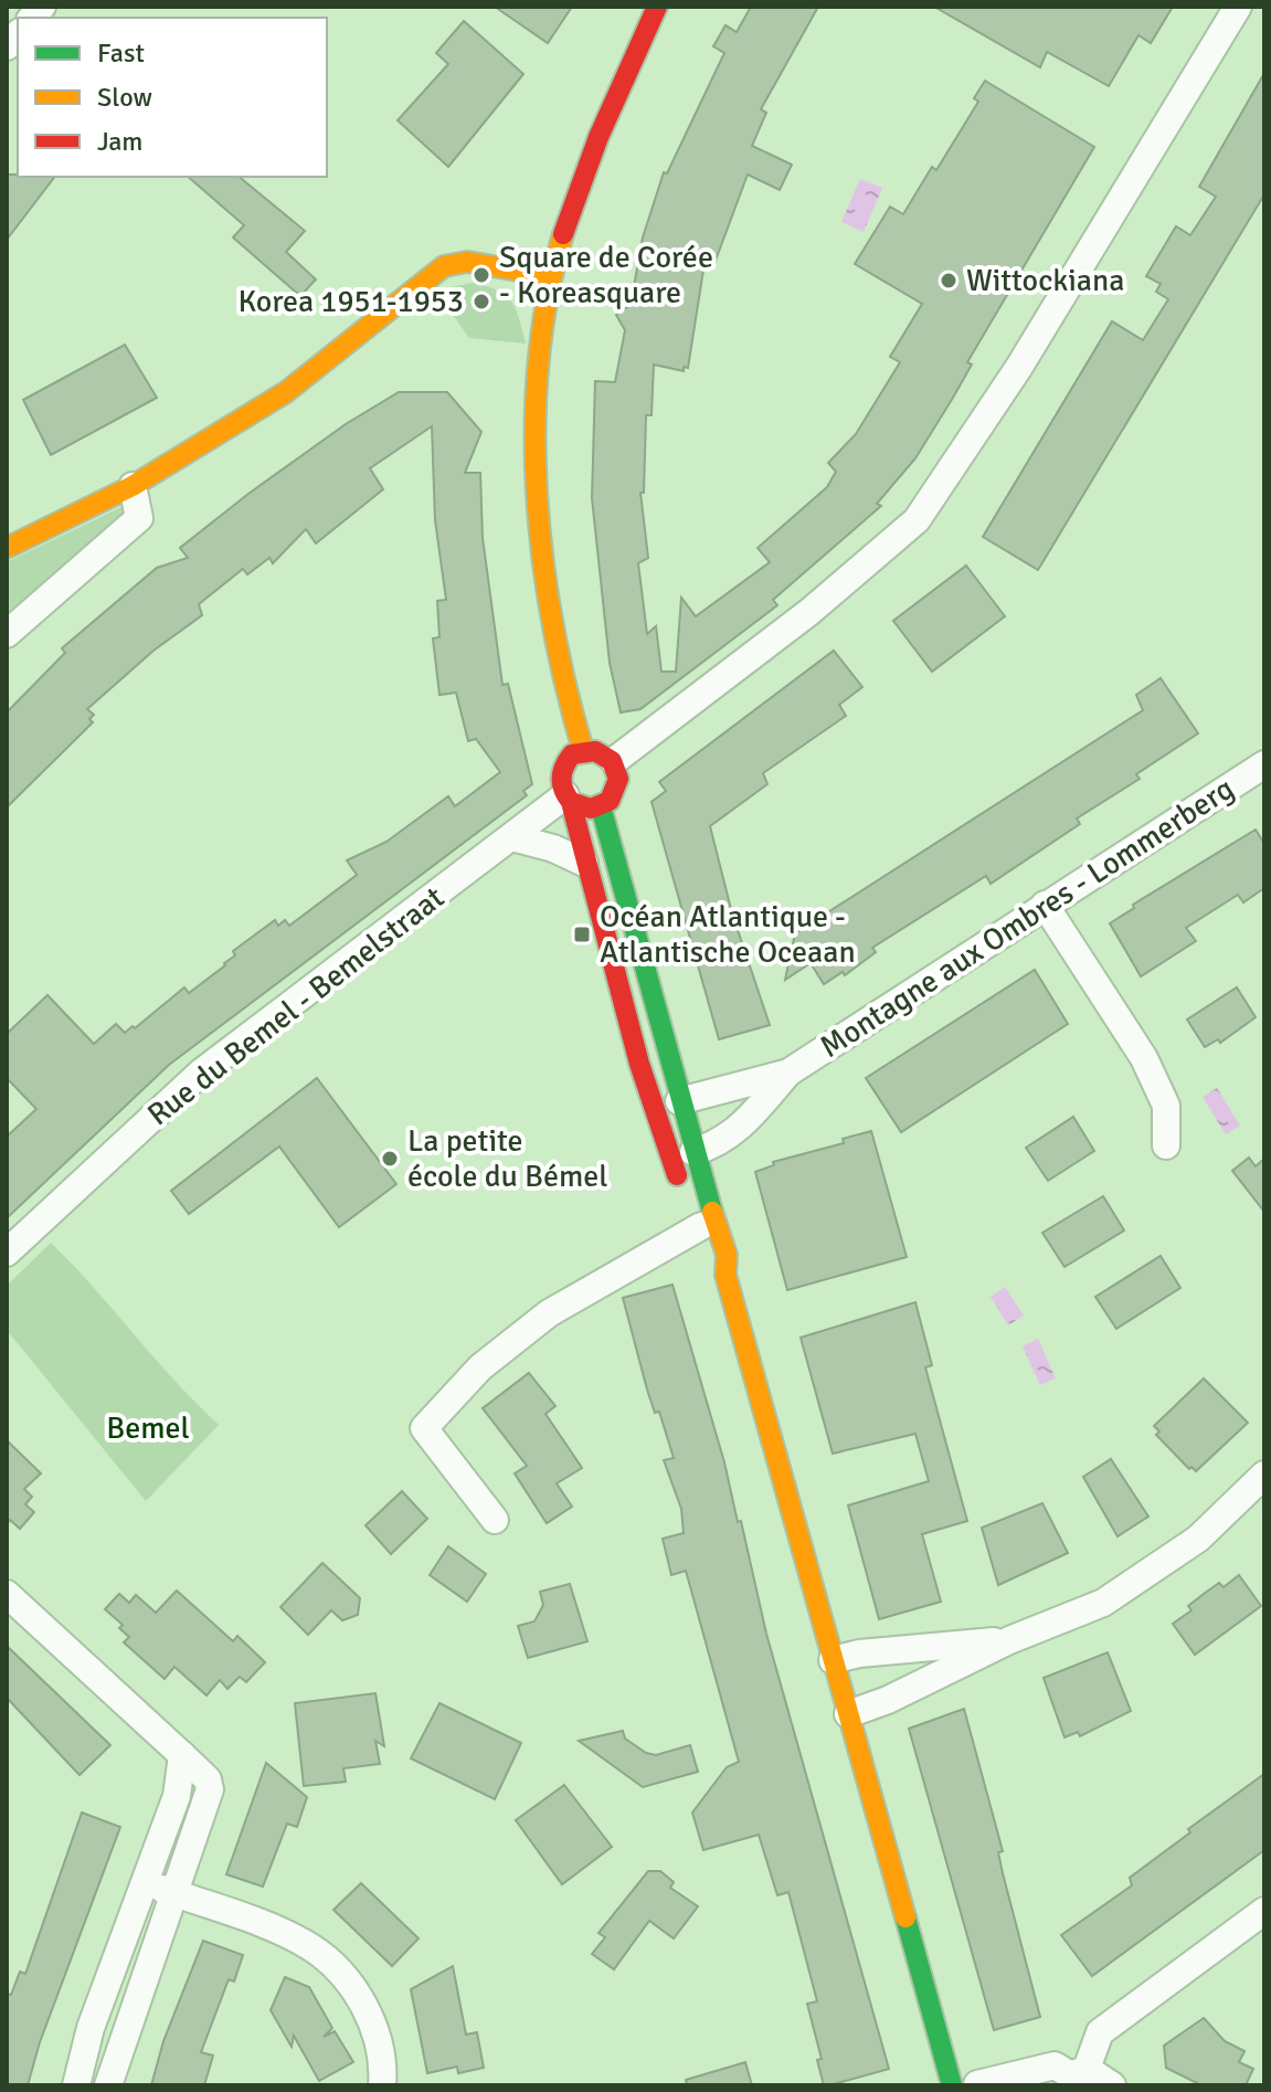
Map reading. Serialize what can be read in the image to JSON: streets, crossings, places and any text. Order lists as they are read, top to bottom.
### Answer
{
  "streets": {
    "street": ["Montagne aux Ombres - Lommerberg", "Rue du Bemel - Bemelstraat"]
  },
  "parks": ["Bemel"],
  "places": {
    "other": [
      "Square de Corée - Koreasquare",
      "Wittockiana",
      "Korea 1951-1953",
      "La petite école du Bémel"
    ],
    "transit": ["Océan Atlantique - Atlantische Oceaan"]
  },
  "legend": ["Fast", "Slow", "Jam"]
}
